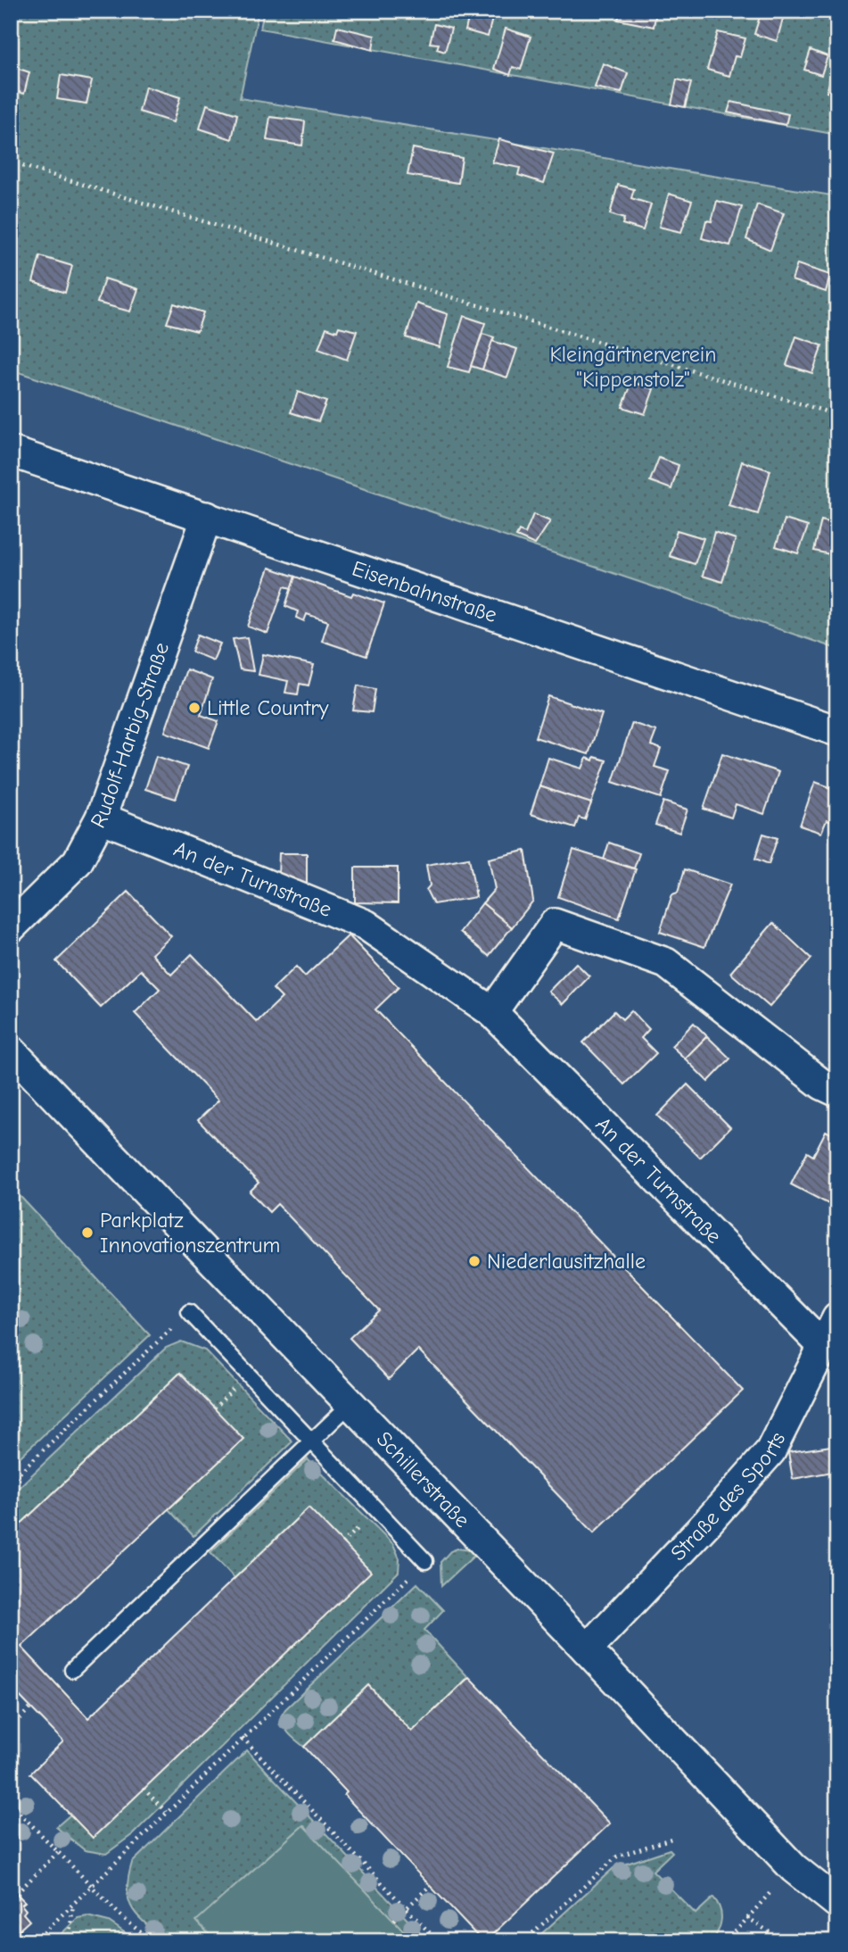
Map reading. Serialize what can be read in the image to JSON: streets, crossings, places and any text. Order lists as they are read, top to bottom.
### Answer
{
  "streets": {
    "street": [
      "Eisenbahnstraße",
      "Rudolf-Harbig-Straße",
      "An der Turnstraße",
      "Schillerstraße",
      "Straße des Sports"
    ]
  },
  "crossings": [
    ["Eisenbahnstraße", "Rudolf-Harbig-Straße"],
    ["Rudolf-Harbig-Straße", "An der Turnstraße"],
    ["An der Turnstraße", "Straße des Sports"],
    ["Schillerstraße", "Straße des Sports"]
  ],
  "parks": ["Kleingärtnerverein \"Kippenstolz\""],
  "places": ["Little Country", "Parkplatz Innovationszentrum", "Niederlausitzhalle"]
}
